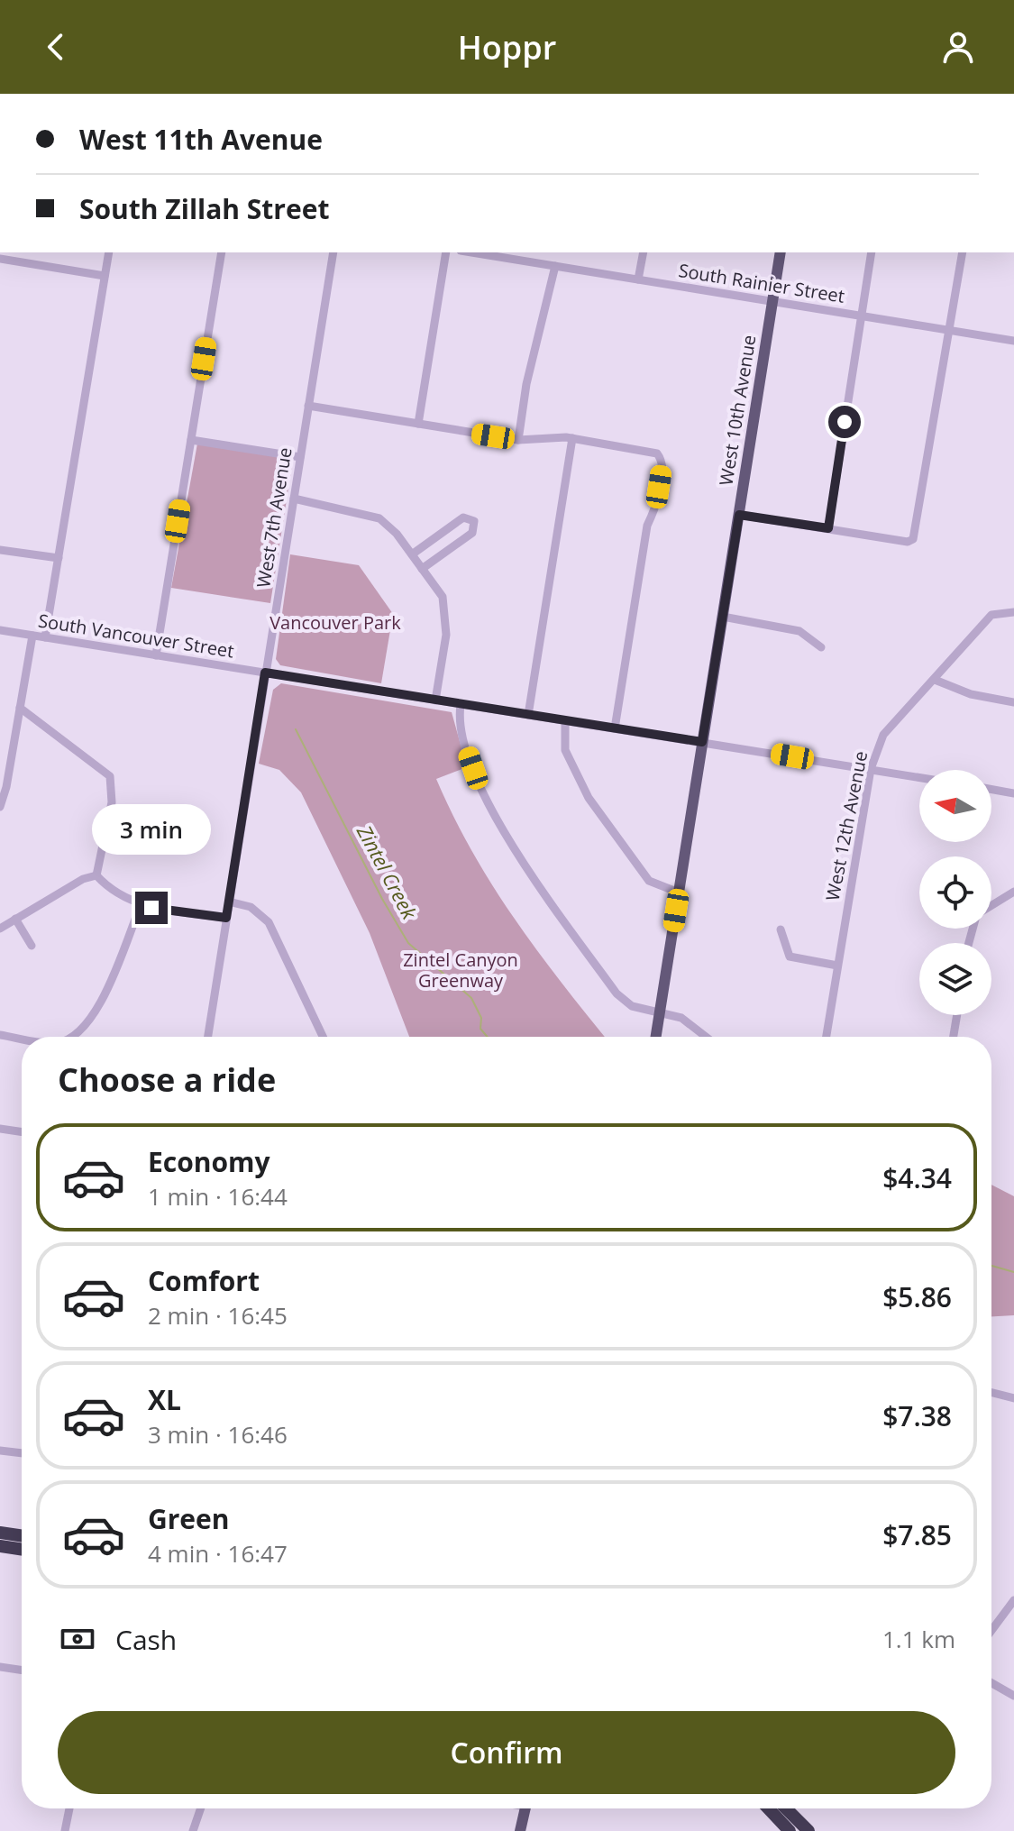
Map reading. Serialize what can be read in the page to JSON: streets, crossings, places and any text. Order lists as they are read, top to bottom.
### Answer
{
  "streets": {
    "main road": ["West 10th Avenue"],
    "street": [
      "South Rainier Street",
      "West 7th Avenue",
      "South Vancouver Street",
      "West 12th Avenue"
    ]
  },
  "crossings": [
    ["South Rainier Street", "West 10th Avenue"],
    ["West 10th Avenue", "South Vancouver Street"],
    ["West 7th Avenue", "South Vancouver Street"],
    ["South Vancouver Street", "West 12th Avenue"]
  ],
  "water": ["Zintel Creek"],
  "parks": ["Vancouver Park", "Zintel Canyon Greenway"],
  "north": "left",
  "page": {
    "header": "Hoppr",
    "banner": ["West 11th Avenue", "South Zillah Street"],
    "bubble": "3 min",
    "heading": "Choose a ride",
    "list": [
      {
        "name": "Economy",
        "note": "1 min · 16:44",
        "value": "$4.34"
      },
      {
        "name": "Comfort",
        "note": "2 min · 16:45",
        "value": "$5.86"
      },
      {
        "name": "XL",
        "note": "3 min · 16:46",
        "value": "$7.38"
      },
      {
        "name": "Green",
        "note": "4 min · 16:47",
        "value": "$7.85"
      }
    ],
    "pay": ["Cash", "1.1 km"],
    "buttons": "Confirm"
  }
}
